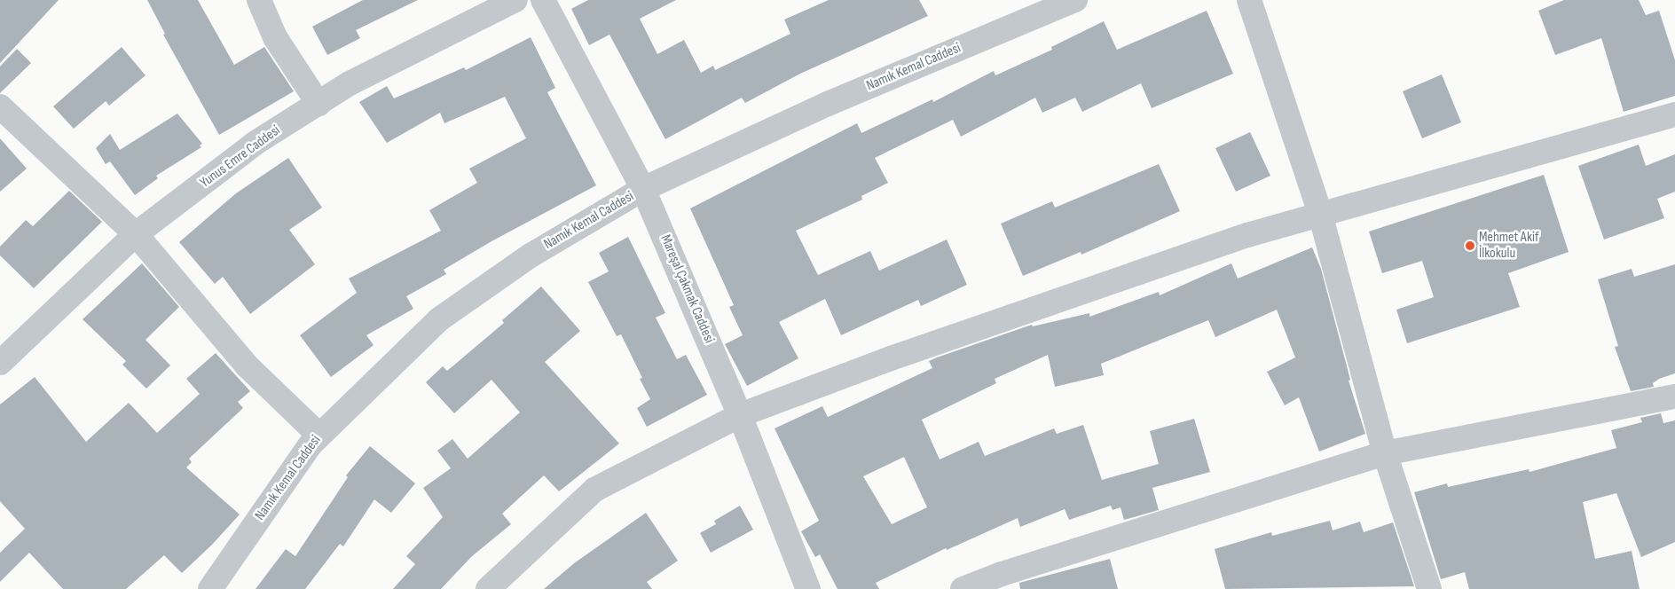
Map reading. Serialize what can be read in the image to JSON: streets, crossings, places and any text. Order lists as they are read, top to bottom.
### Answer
{
  "streets": {
    "street": ["Namık Kemal Caddesi", "Yunus Emre Caddesi", "Mareşal Çakmak Caddesi"]
  },
  "crossings": [
    ["Namık Kemal Caddesi", "Mareşal Çakmak Caddesi"]
  ],
  "places": ["Mehmet Akif İlkokulu"]
}
